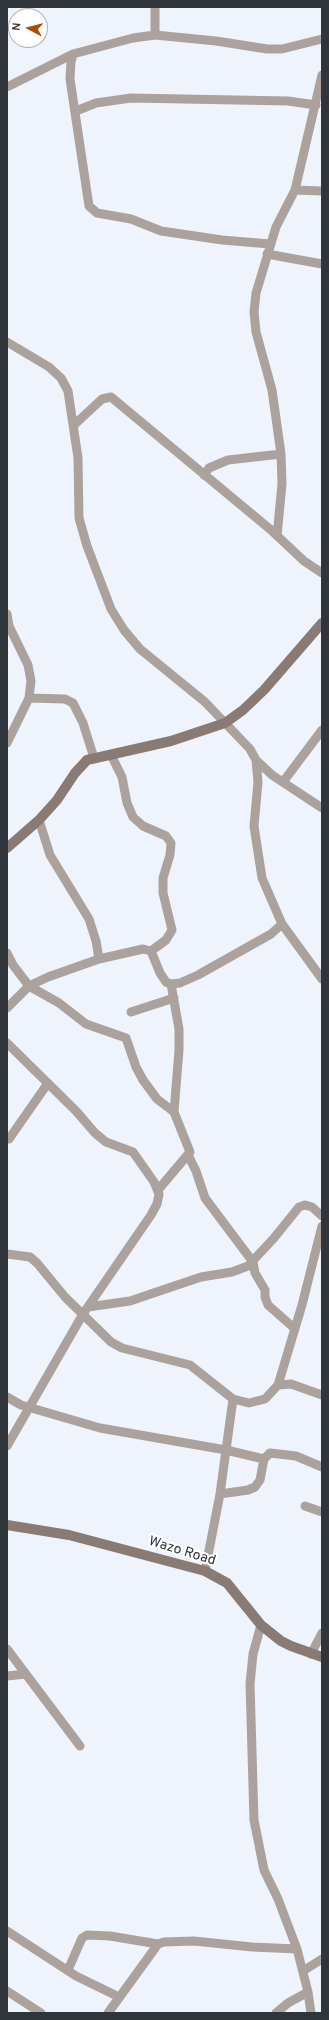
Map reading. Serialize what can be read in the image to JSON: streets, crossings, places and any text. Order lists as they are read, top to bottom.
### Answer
{
  "streets": {
    "street": ["Wazo Road"]
  },
  "north": "left"
}
